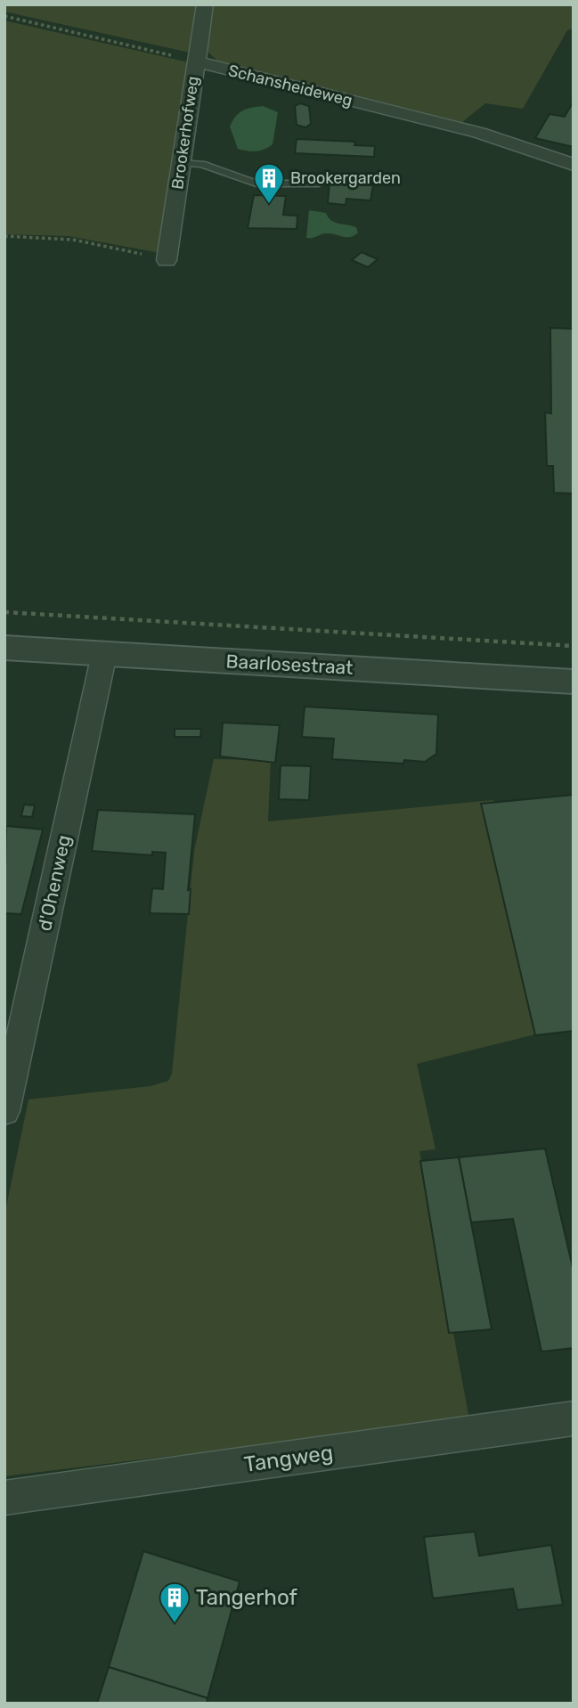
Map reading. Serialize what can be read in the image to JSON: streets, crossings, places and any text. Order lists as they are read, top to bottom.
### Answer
{
  "streets": {
    "street": [
      "Schansheideweg",
      "Brookerhofweg",
      "Baarlosestraat",
      "d'Ohenweg",
      "Tangweg"
    ]
  },
  "crossings": [
    ["Schansheideweg", "Brookerhofweg"],
    ["Baarlosestraat", "d'Ohenweg"]
  ],
  "places": {
    "building": ["Brookergarden", "Tangerhof"]
  }
}
